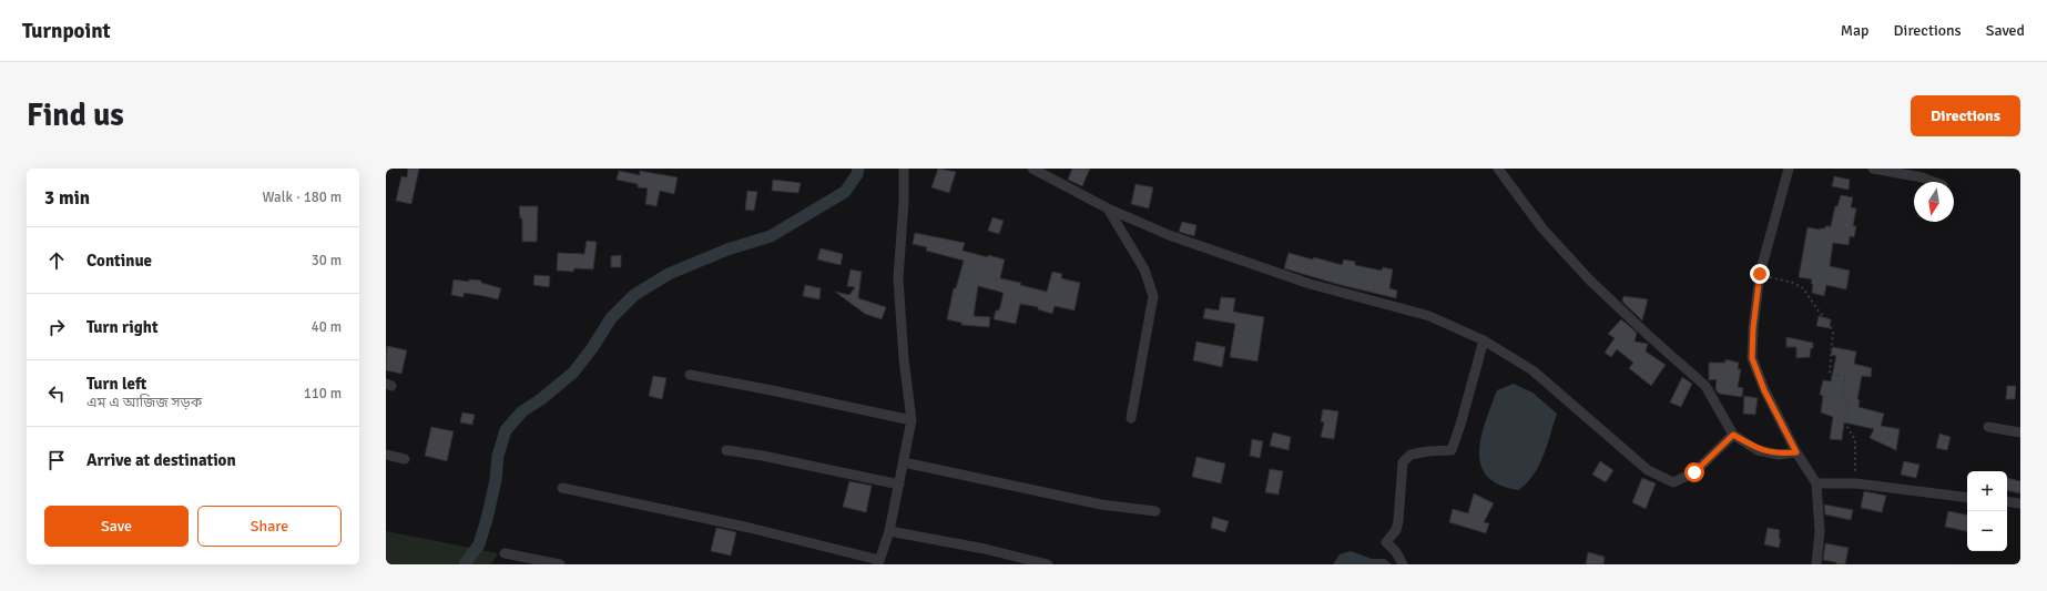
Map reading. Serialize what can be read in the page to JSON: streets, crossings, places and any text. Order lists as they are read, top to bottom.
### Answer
{
  "north": "bottom",
  "page": {
    "header": "Turnpoint",
    "nav": ["Map", "Directions", "Saved"],
    "buttons": [
      "Directions",
      ["Save", "Share"]
    ],
    "title": "Find us",
    "heading": ["3 min", "Walk · 180 m"],
    "list": [
      ["Continue", "30 m"],
      ["Turn right", "40 m"],
      ["Turn left", "এম এ আজিজ সড়ক", "110 m"],
      "Arrive at destination"
    ],
    "map_buttons": ["+", "−"]
  }
}
